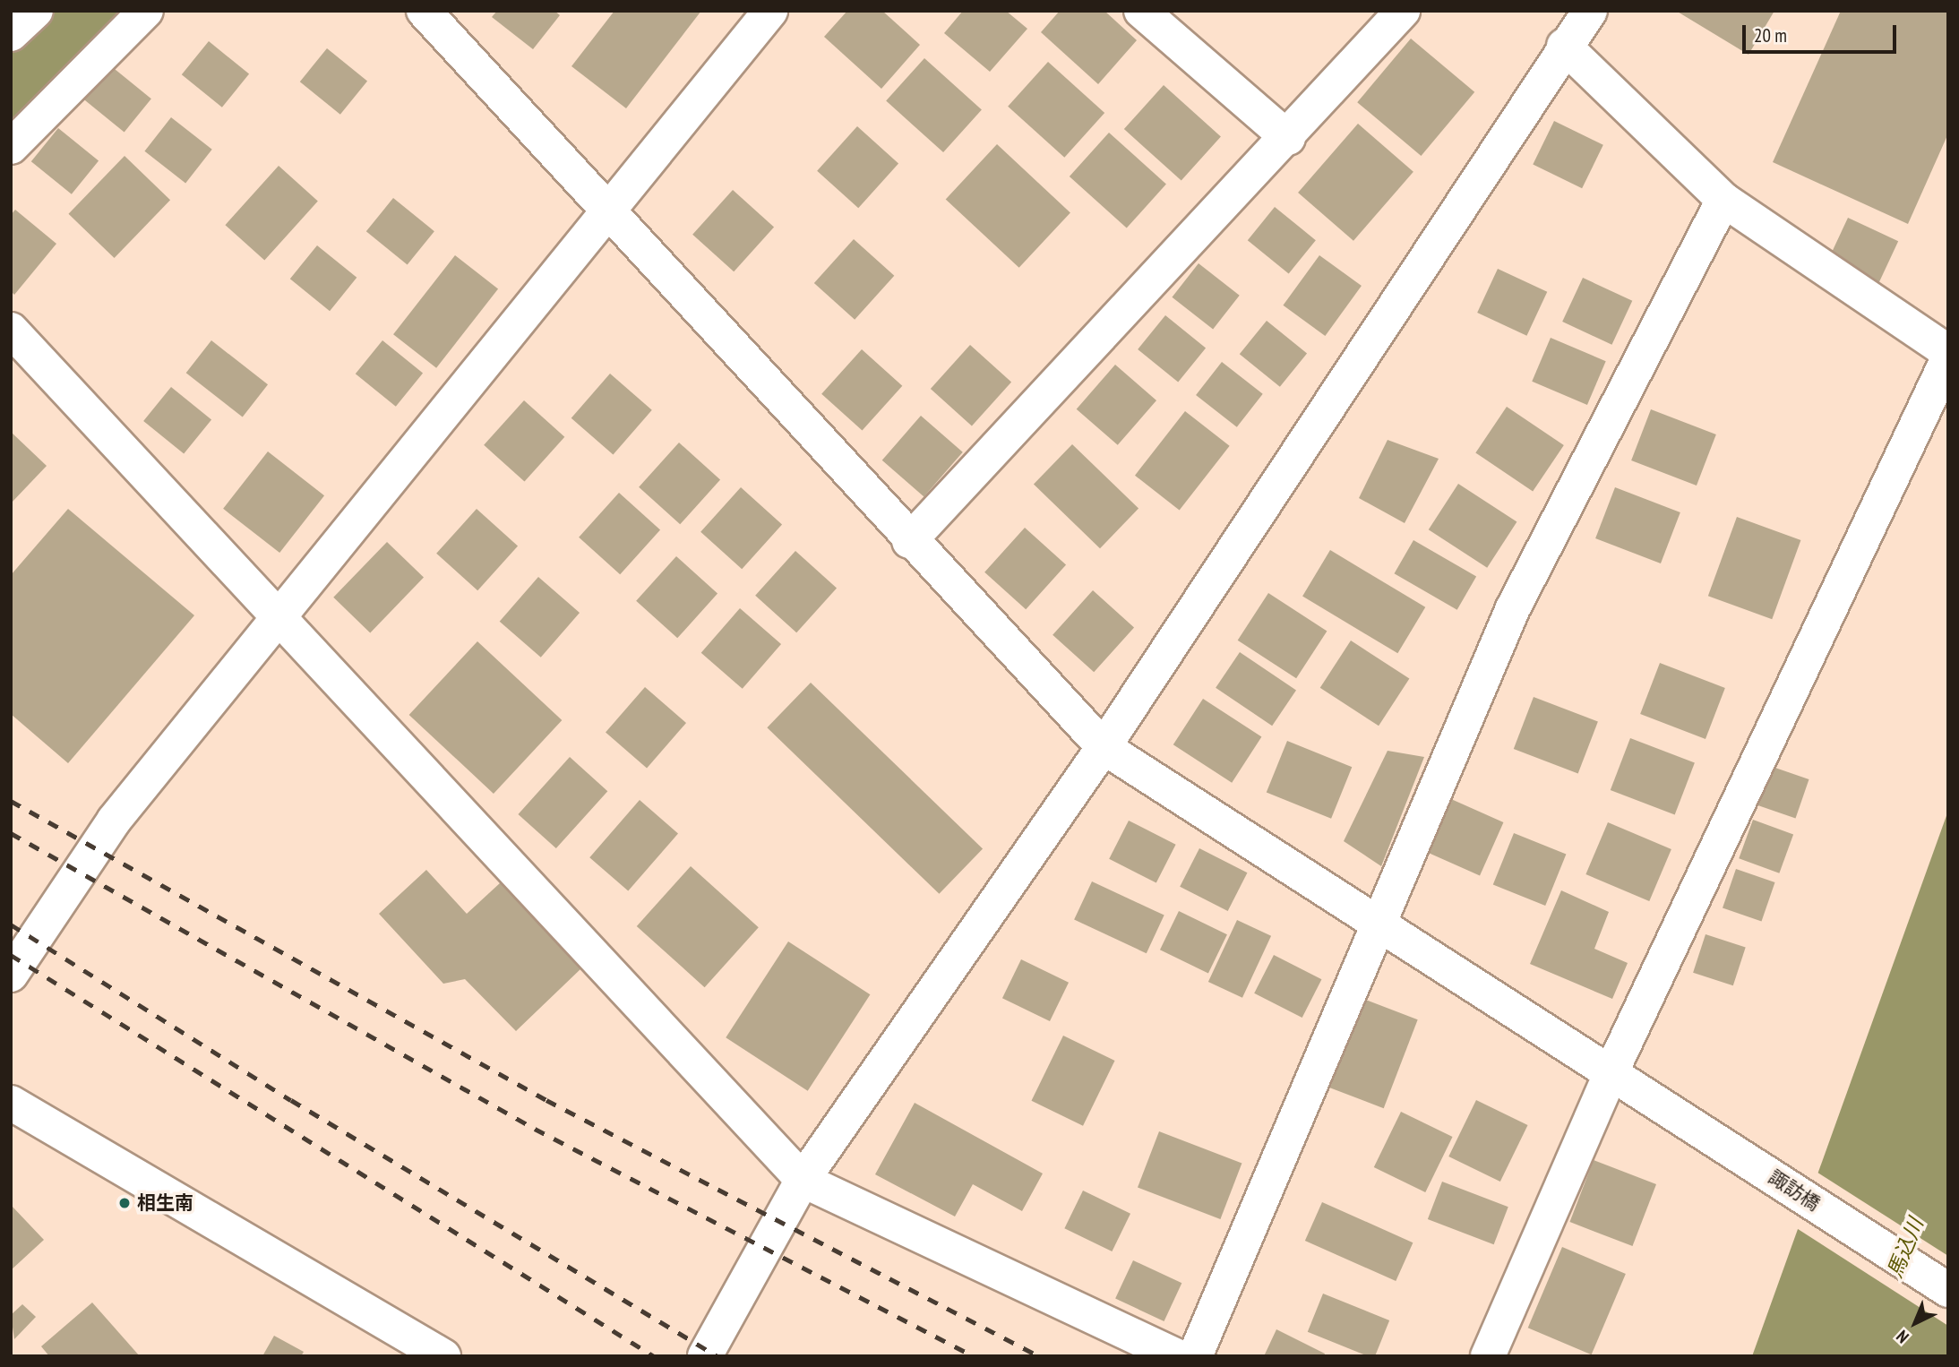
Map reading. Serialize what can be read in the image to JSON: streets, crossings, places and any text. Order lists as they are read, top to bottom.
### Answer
{
  "streets": {
    "street": ["諏訪橋"]
  },
  "water": ["馬込川"],
  "places": ["相生南"],
  "scale_bar": "20 m",
  "north": "bottom left"
}
